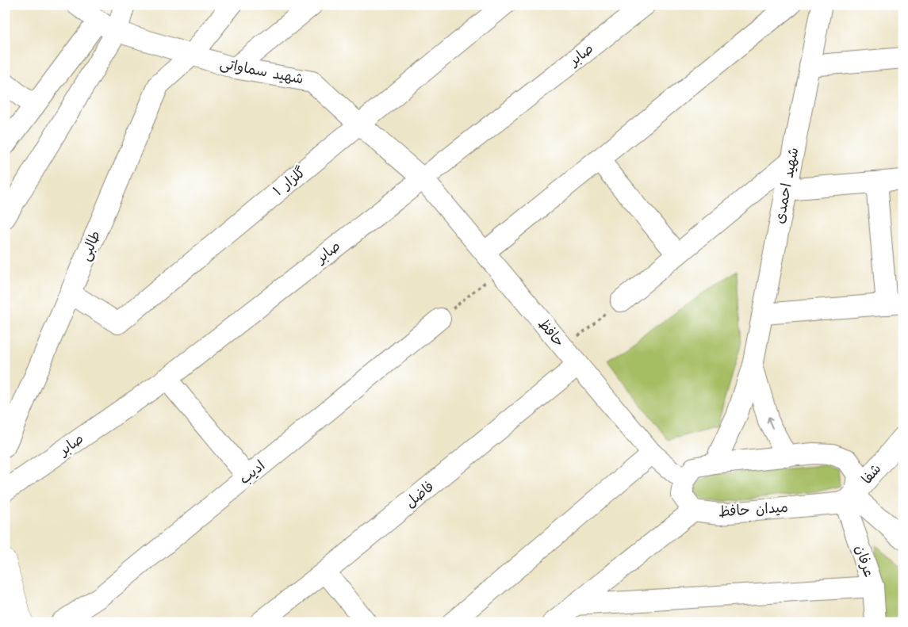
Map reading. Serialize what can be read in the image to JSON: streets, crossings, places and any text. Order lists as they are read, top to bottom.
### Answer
{
  "streets": {
    "street": [
      "صابر",
      "شهید سماواتی",
      "گلزار ۱",
      "شهید احمدی",
      "طالبی",
      "حافظ",
      "ادیب",
      "شفا",
      "فاضل",
      "میدان حافظ",
      "عرفان"
    ]
  },
  "crossings": [
    ["صابر", "شهید سماواتی"],
    ["صابر", "حافظ"],
    ["شهید سماواتی", "گلزار ۱"],
    ["شهید سماواتی", "طالبی"],
    ["شهید سماواتی", "حافظ"],
    ["گلزار ۱", "طالبی"],
    ["حافظ", "فاضل"],
    ["شفا", "میدان حافظ"],
    ["شفا", "عرفان"],
    ["میدان حافظ", "عرفان"]
  ]
}
